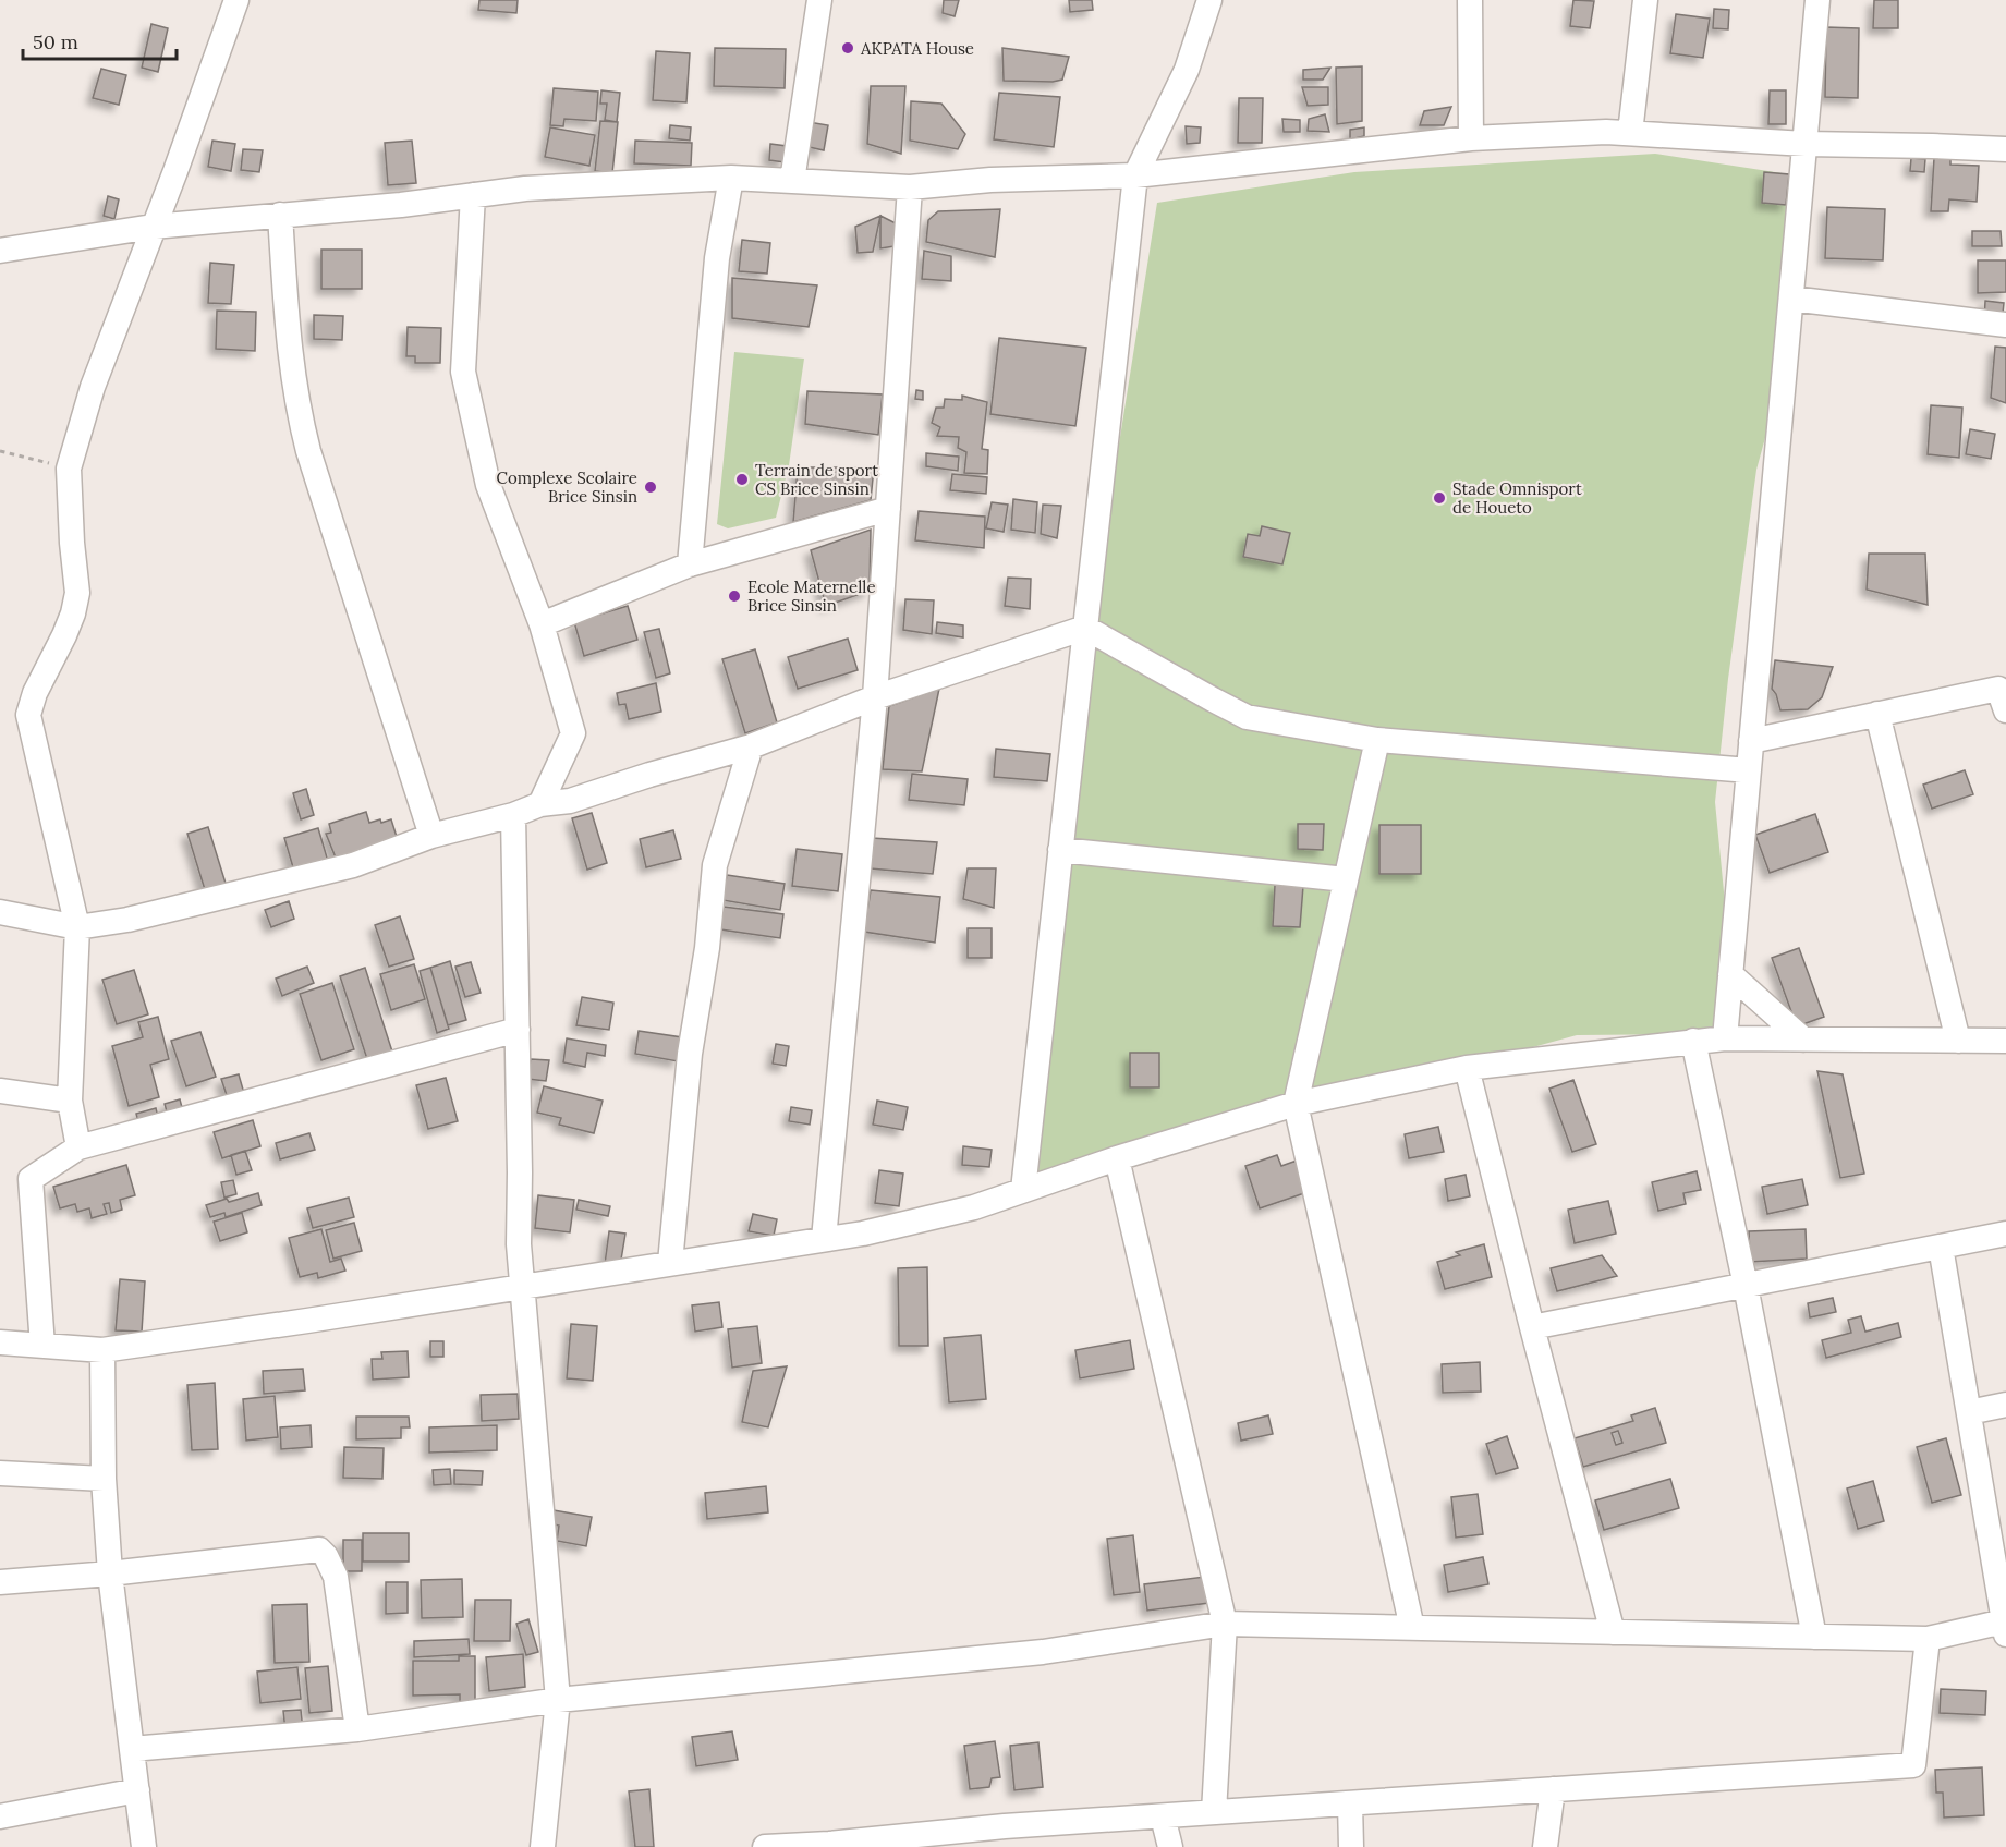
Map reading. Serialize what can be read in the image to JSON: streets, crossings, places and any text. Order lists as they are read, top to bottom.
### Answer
{
  "places": [
    "AKPATA House",
    "Terrain de sport CS Brice Sinsin",
    "Complexe Scolaire Brice Sinsin",
    "Stade Omnisport de Houeto",
    "Ecole Maternelle Brice Sinsin"
  ],
  "scale_bar": "50 m"
}
